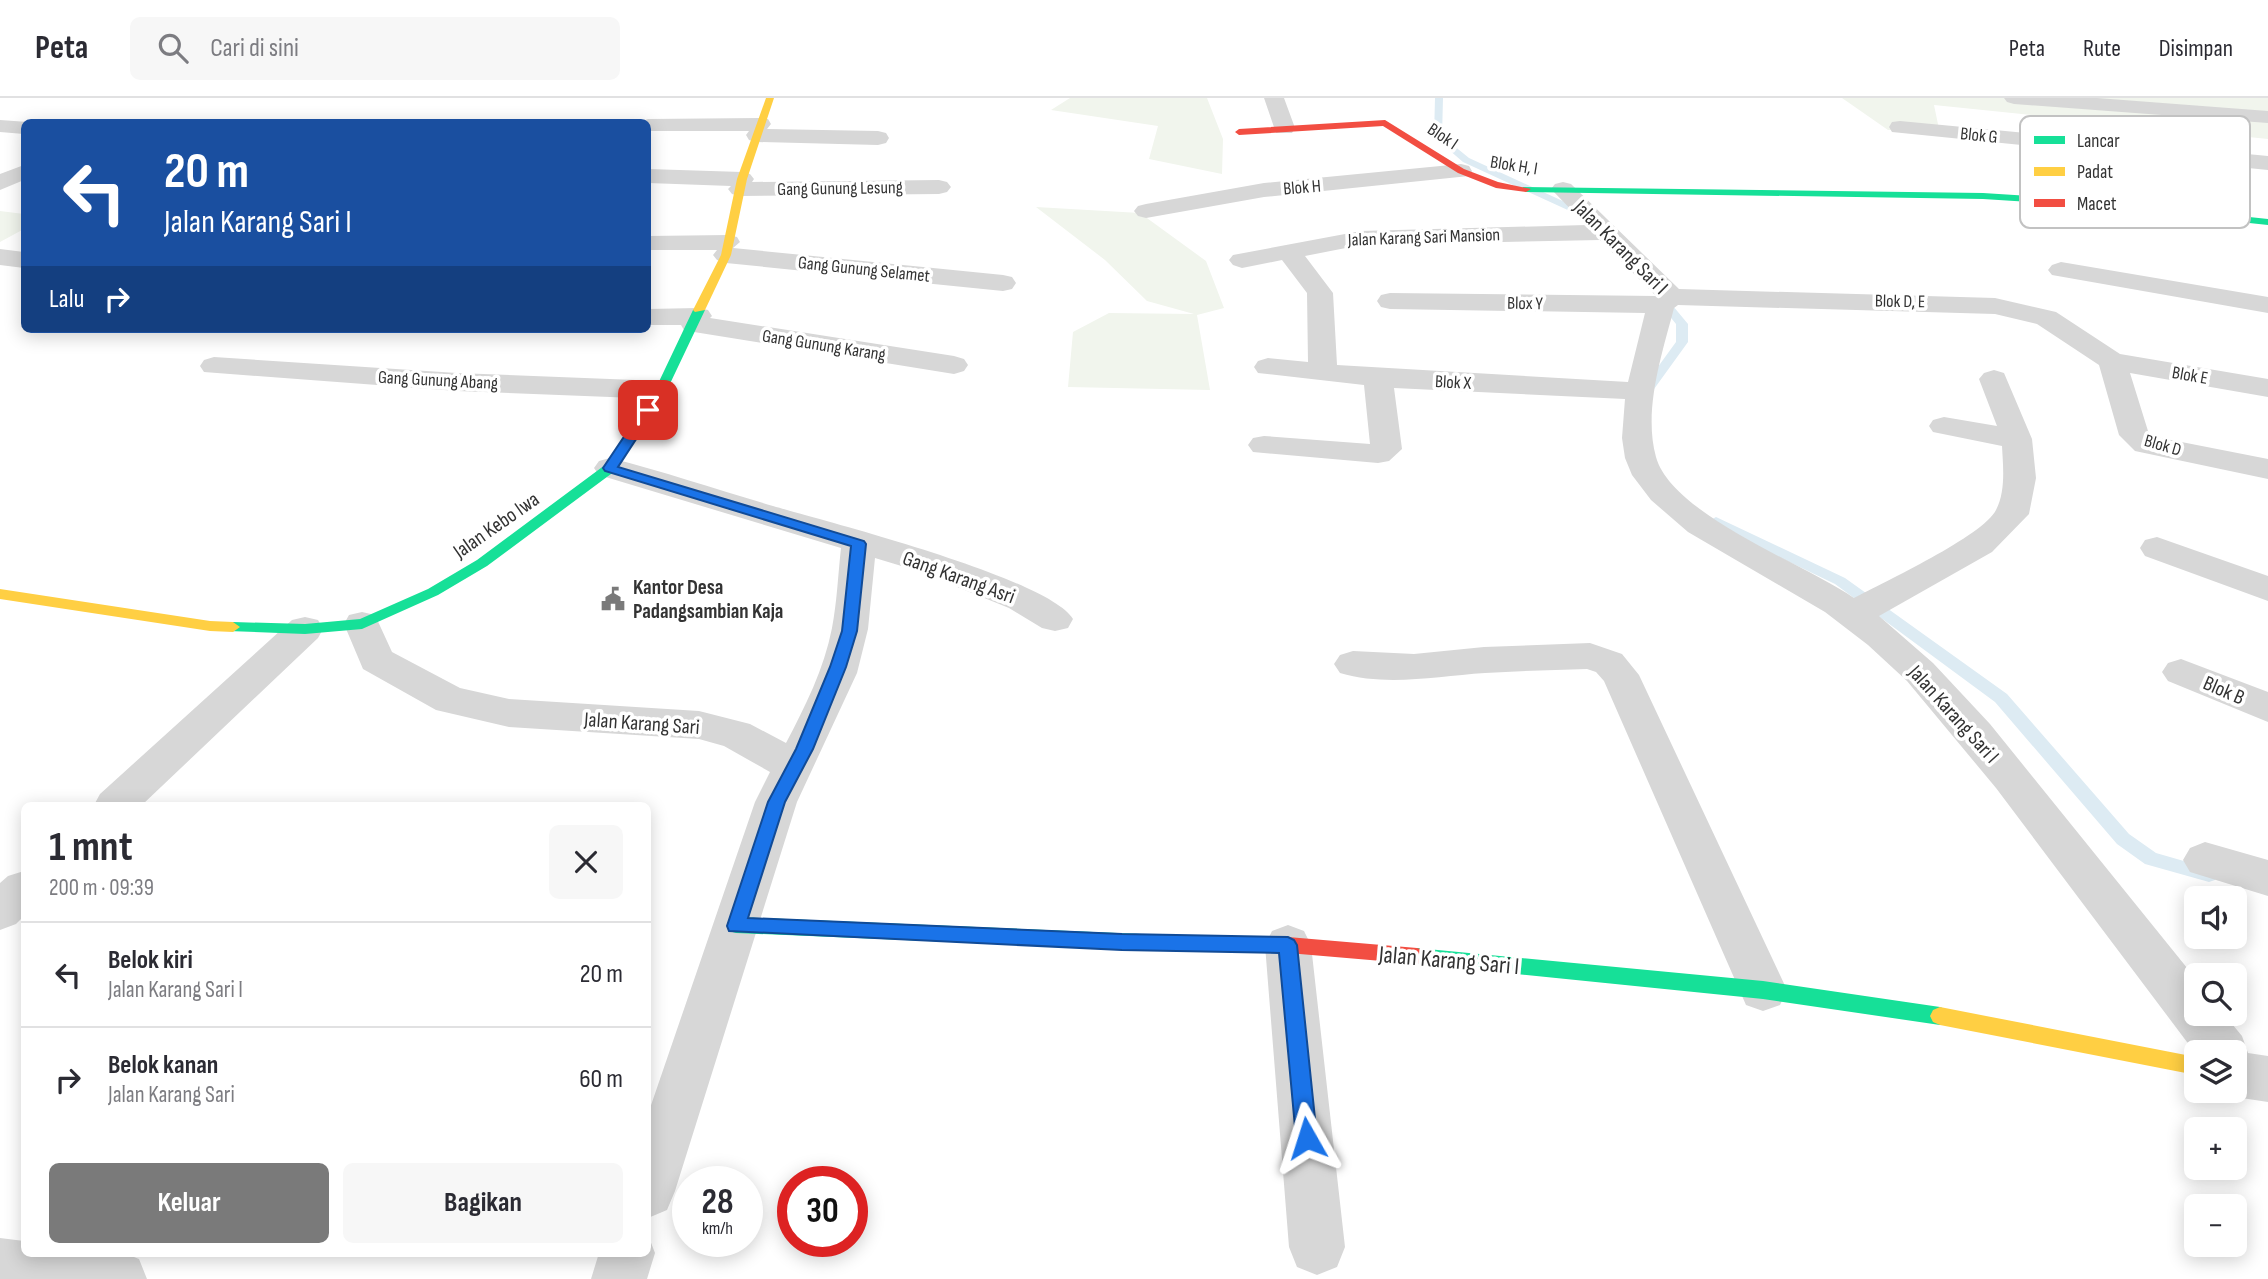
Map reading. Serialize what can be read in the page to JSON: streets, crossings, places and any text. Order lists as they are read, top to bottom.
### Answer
{
  "streets": {
    "street": [
      "Blok G",
      "Blok I",
      "Blok H, I",
      "Blok H",
      "Gang Gunung Lesung",
      "Jalan Karang Sari Mansion",
      "Jalan Karang Sari I",
      "Gang Gunung Selamet",
      "Blok D, E",
      "Blox Y",
      "Gang Gunung Karang",
      "Blok E",
      "Gang Gunung Abang",
      "Blok X",
      "Blok D",
      "Jalan Kebo Iwa",
      "Gang Karang Asri",
      "Blok B",
      "Jalan Karang Sari"
    ]
  },
  "crossings": [
    ["Blok I", "Blok H, I"],
    ["Blok I", "Blok H"],
    ["Blok H, I", "Blok H"],
    ["Blok H, I", "Jalan Karang Sari I"],
    ["Gang Gunung Lesung", "Jalan Kebo Iwa"],
    ["Jalan Karang Sari Mansion", "Jalan Karang Sari I"],
    ["Jalan Karang Sari I", "Blok D, E"],
    ["Jalan Karang Sari I", "Blox Y"],
    ["Jalan Karang Sari I", "Blok X"],
    ["Gang Gunung Selamet", "Jalan Kebo Iwa"],
    ["Blok D, E", "Blox Y"],
    ["Blok D, E", "Blok E"],
    ["Blok D, E", "Blok D"],
    ["Gang Gunung Karang", "Jalan Kebo Iwa"],
    ["Blok E", "Blok D"],
    ["Gang Gunung Abang", "Jalan Kebo Iwa"],
    ["Jalan Kebo Iwa", "Gang Karang Asri"],
    ["Jalan Kebo Iwa", "Jalan Karang Sari"]
  ],
  "places": {
    "public building": ["Kantor Desa Padangsambian Kaja"]
  },
  "legend": ["Lancar", "Padat", "Macet"],
  "page": {
    "header": "Peta",
    "search": "Cari di sini",
    "nav": ["Peta", "Rute", "Disimpan"],
    "turn": ["20 m", "Jalan Karang Sari I"],
    "then": "Lalu",
    "heading": ["1 mnt", "200 m · 09:39"],
    "map_buttons": ["+", "−"],
    "list": [
      {
        "name": "Belok kiri",
        "note": "Jalan Karang Sari I",
        "value": "20 m"
      },
      {
        "name": "Belok kanan",
        "note": "Jalan Karang Sari",
        "value": "60 m"
      }
    ],
    "buttons": ["Keluar", "Bagikan"],
    "speed": "28 km/h",
    "limit": "30"
  }
}
